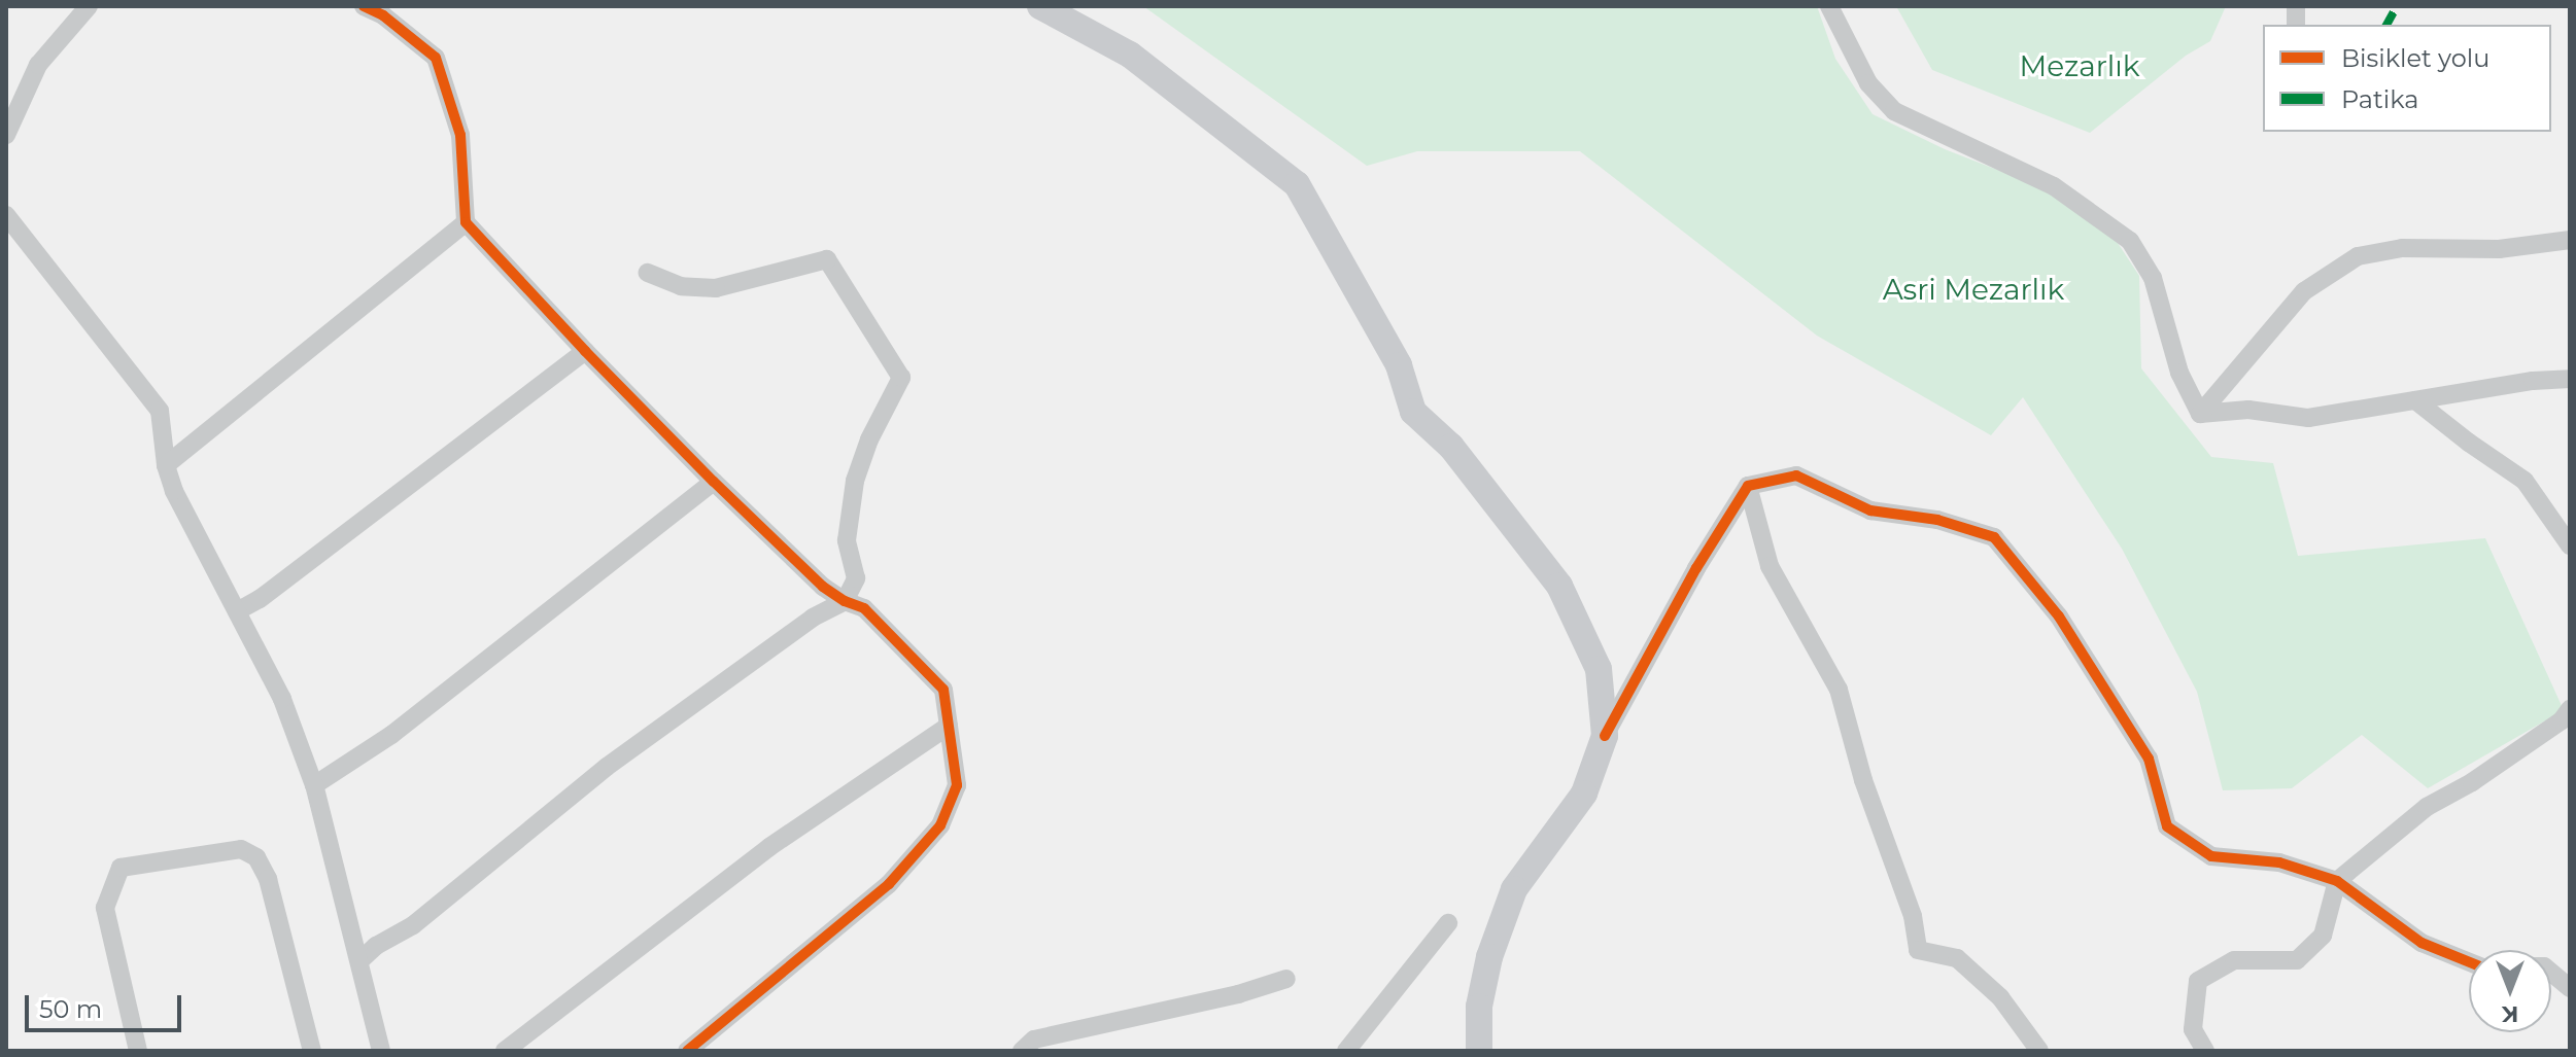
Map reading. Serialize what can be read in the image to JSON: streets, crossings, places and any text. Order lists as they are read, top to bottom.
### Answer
{
  "parks": ["Mezarlık", "Asri Mezarlık"],
  "legend": ["Bisiklet yolu", "Patika"],
  "scale_bar": "50 m",
  "north": "bottom"
}
